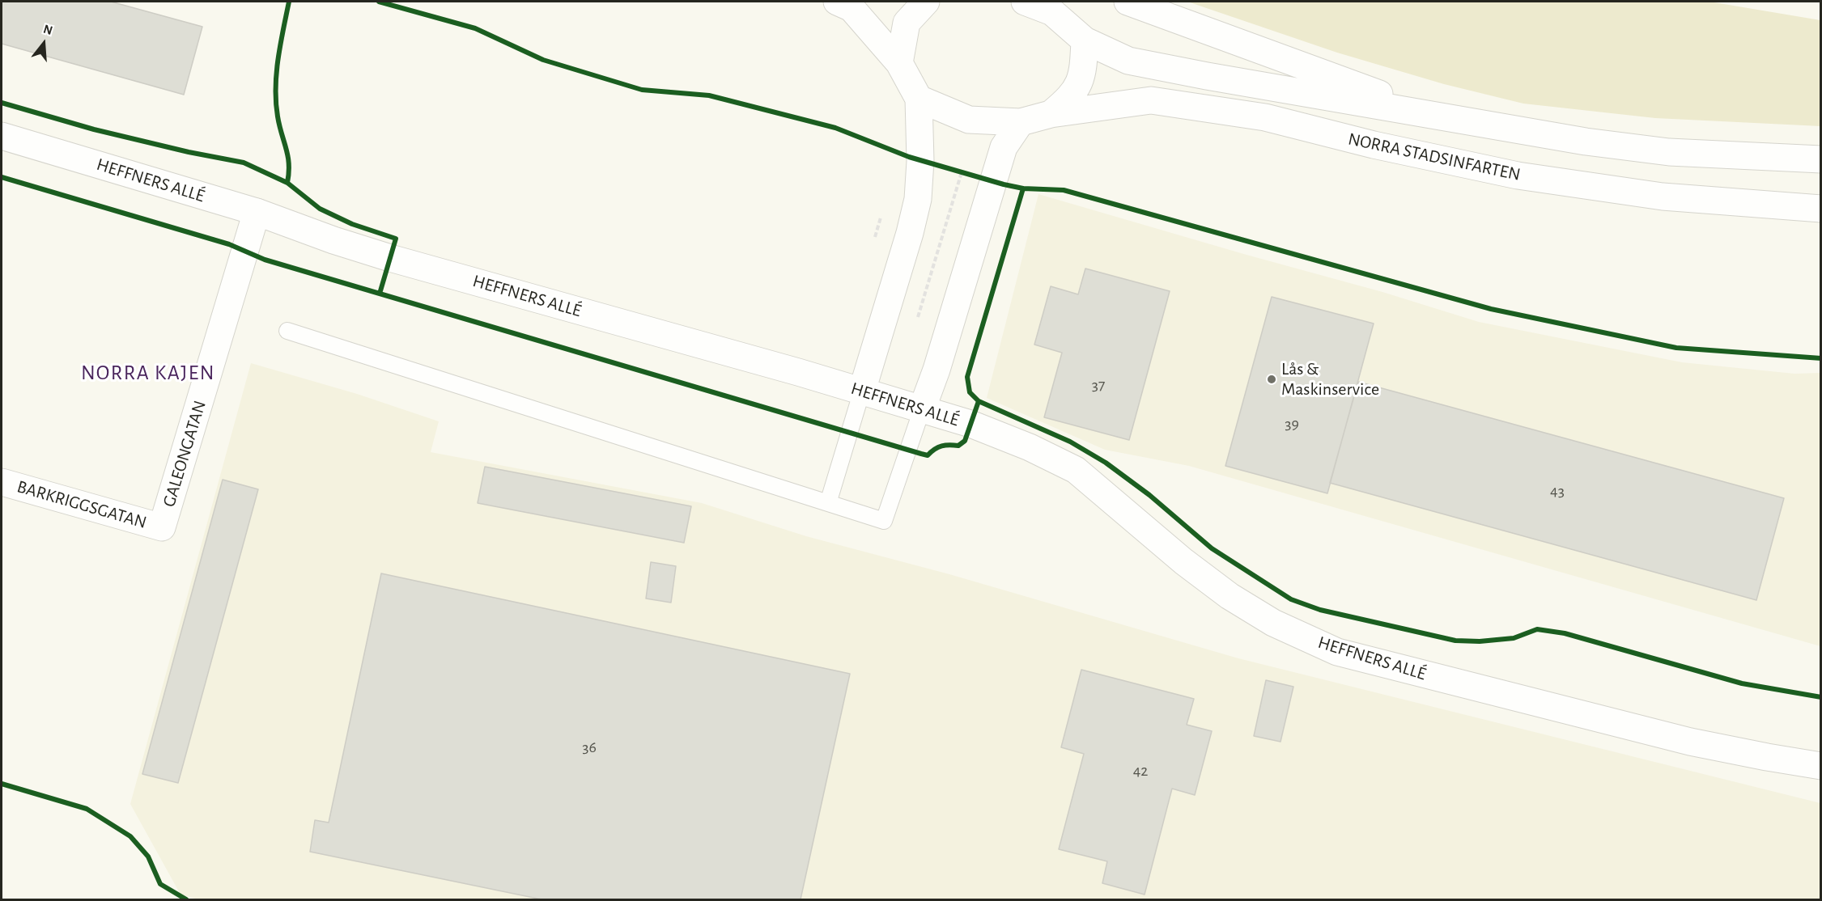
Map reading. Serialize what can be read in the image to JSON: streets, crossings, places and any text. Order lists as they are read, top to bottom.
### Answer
{
  "streets": {
    "street": [
      "NORRA STADSINFARTEN",
      "HEFFNERS ALLÉ",
      "GALEONGATAN",
      "BARKRIGGSGATAN"
    ]
  },
  "crossings": [
    ["HEFFNERS ALLÉ", "GALEONGATAN"],
    ["GALEONGATAN", "BARKRIGGSGATAN"]
  ],
  "districts": ["NORRA KAJEN"],
  "places": ["Lås & Maskinservice"],
  "house_numbers": [
    "37",
    "39",
    "43",
    "36",
    "42"
  ],
  "north": "top"
}
